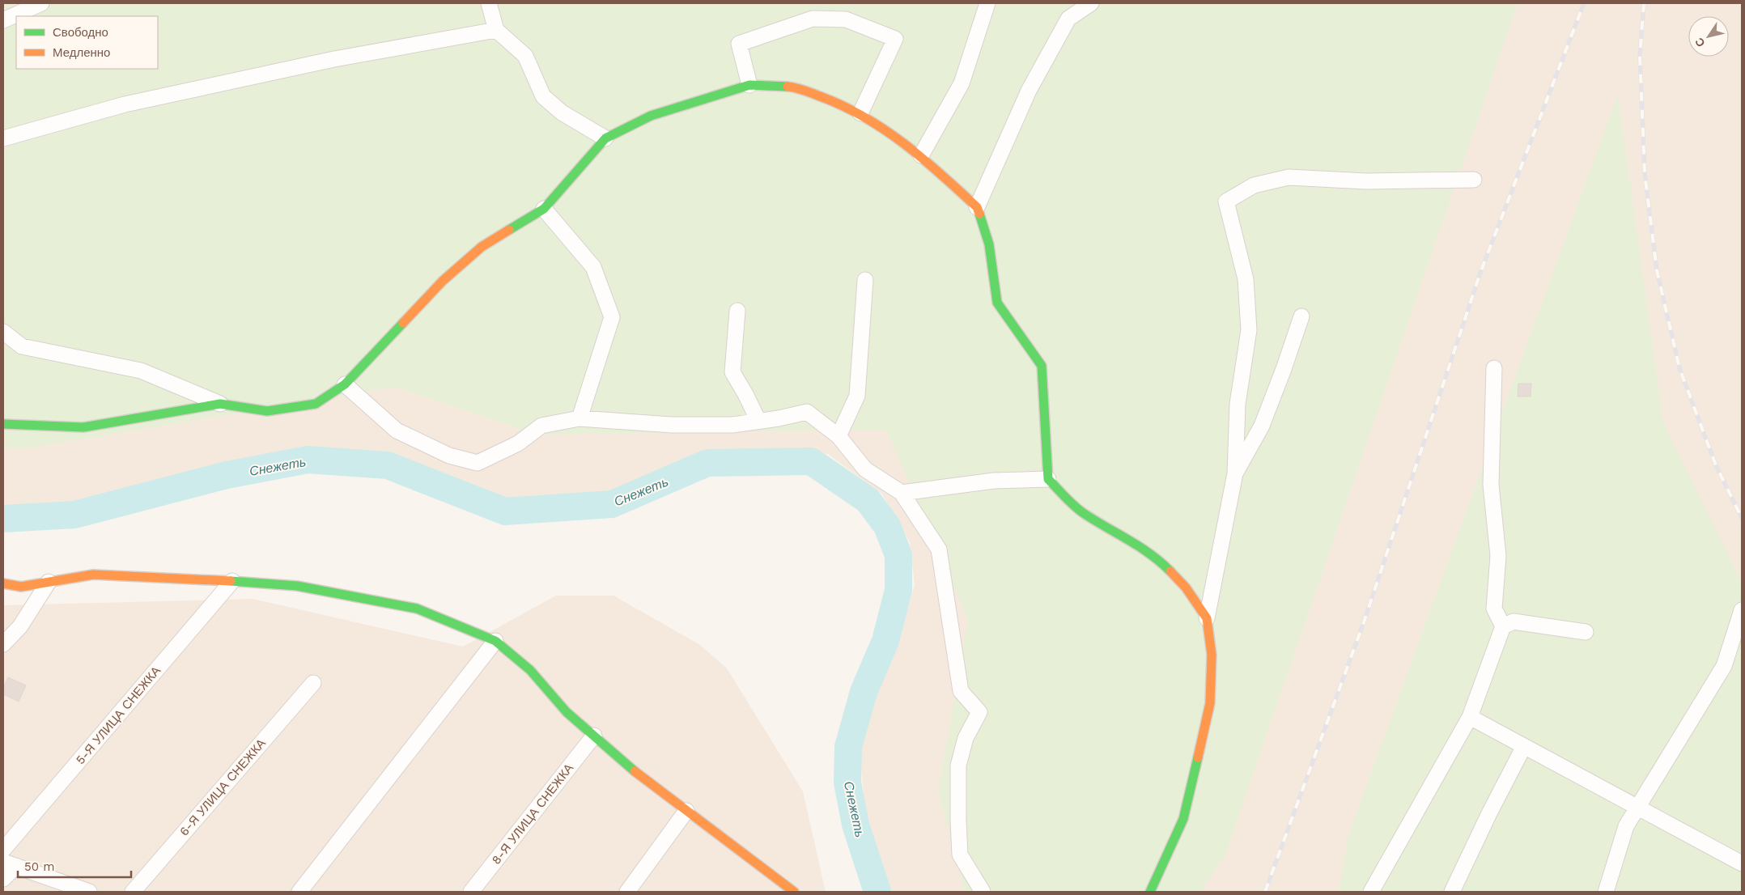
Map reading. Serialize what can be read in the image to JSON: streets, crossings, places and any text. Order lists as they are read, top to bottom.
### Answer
{
  "streets": {
    "street": ["5-Я УЛИЦА СНЕЖКА", "6-Я УЛИЦА СНЕЖКА", "8-Я УЛИЦА СНЕЖКА"]
  },
  "water": ["Снежеть"],
  "legend": ["Свободно", "Медленно"],
  "scale_bar": "50 m",
  "north": "bottom left"
}
